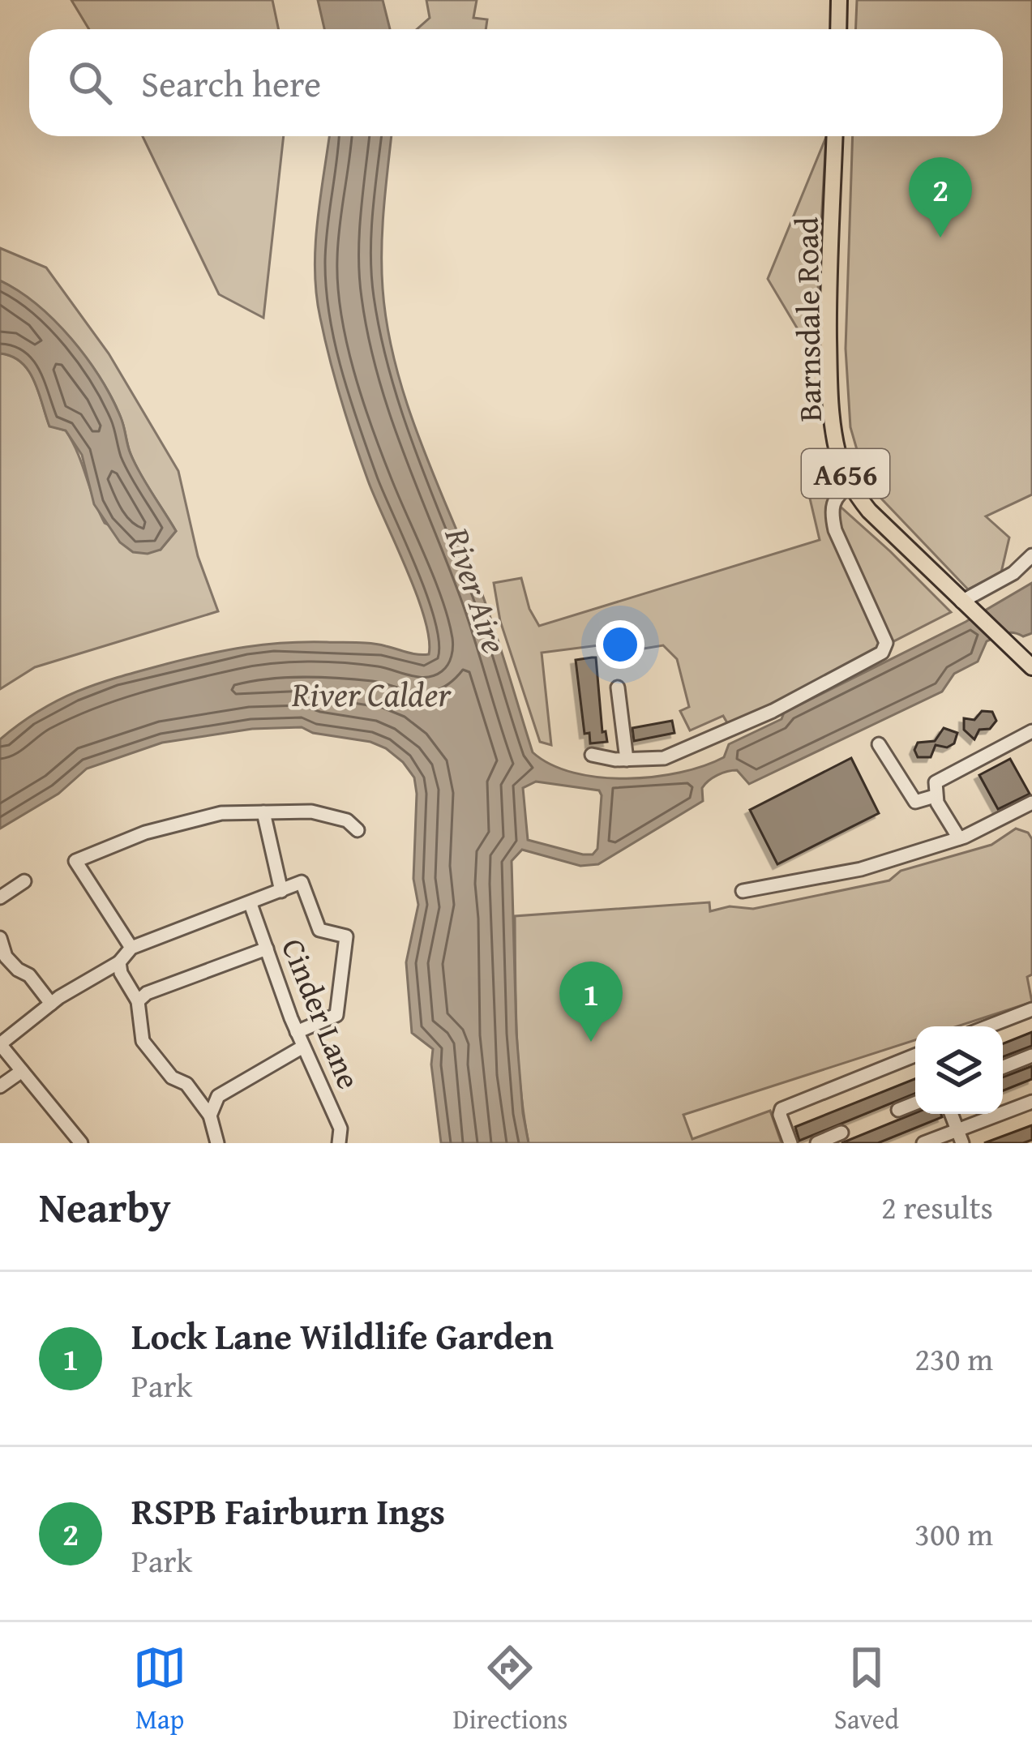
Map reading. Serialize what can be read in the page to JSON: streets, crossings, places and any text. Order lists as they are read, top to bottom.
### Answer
{
  "streets": {
    "main road": ["Barnsdale Road", "A656"],
    "street": ["Cinder Lane"]
  },
  "water": ["River Aire", "River Calder"],
  "page": {
    "search": "Search here",
    "pins": ["2", "1"],
    "heading": ["Nearby", "2 results"],
    "list": [
      {
        "mark": "1",
        "name": "Lock Lane Wildlife Garden",
        "note": "Park",
        "value": "230 m"
      },
      {
        "mark": "2",
        "name": "RSPB Fairburn Ings",
        "note": "Park",
        "value": "300 m"
      }
    ],
    "nav": ["Map", "Directions", "Saved"]
  }
}
